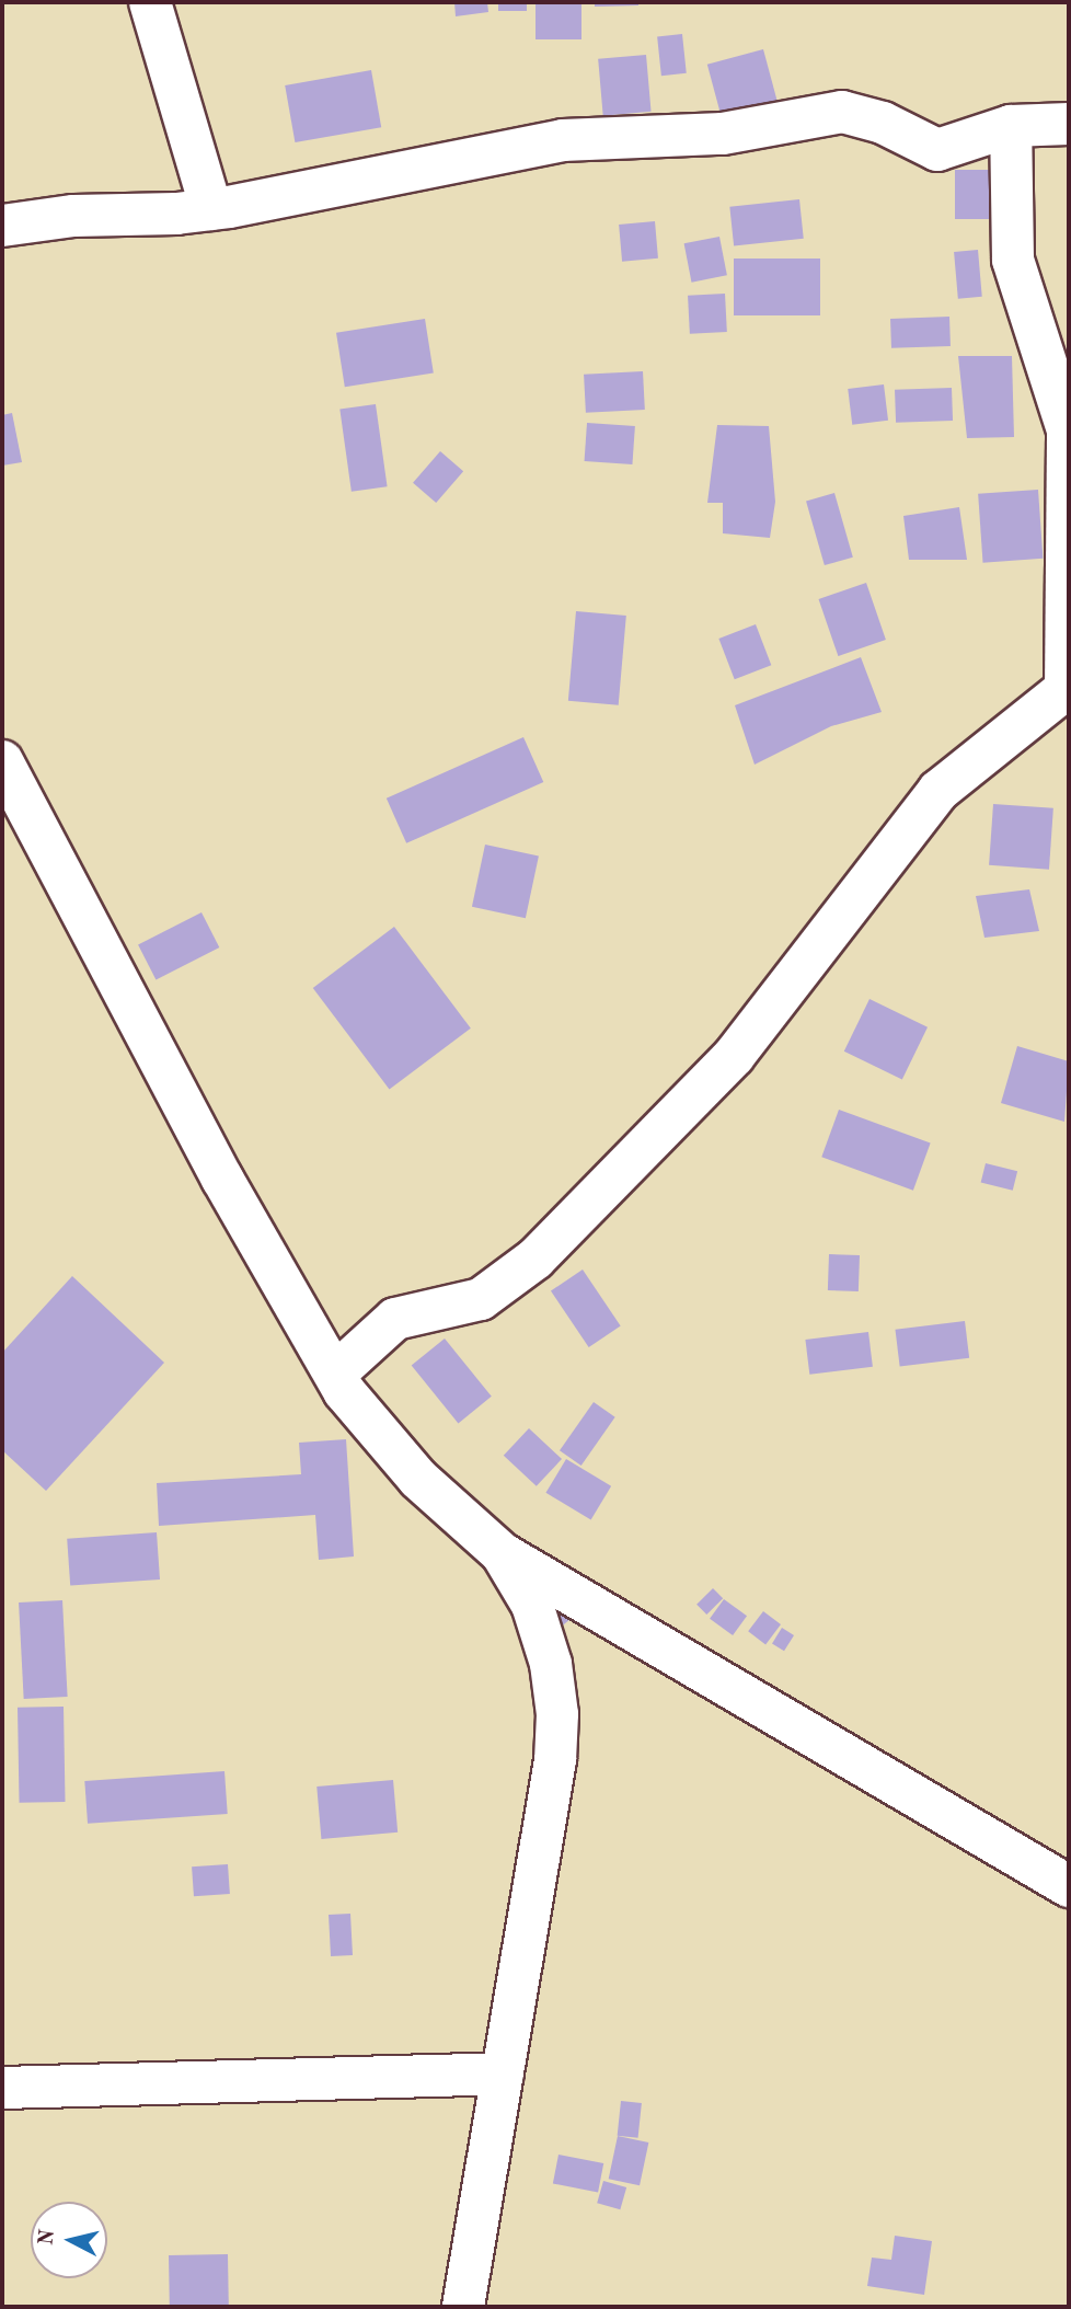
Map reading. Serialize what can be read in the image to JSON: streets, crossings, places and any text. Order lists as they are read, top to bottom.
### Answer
{
  "north": "left"
}
